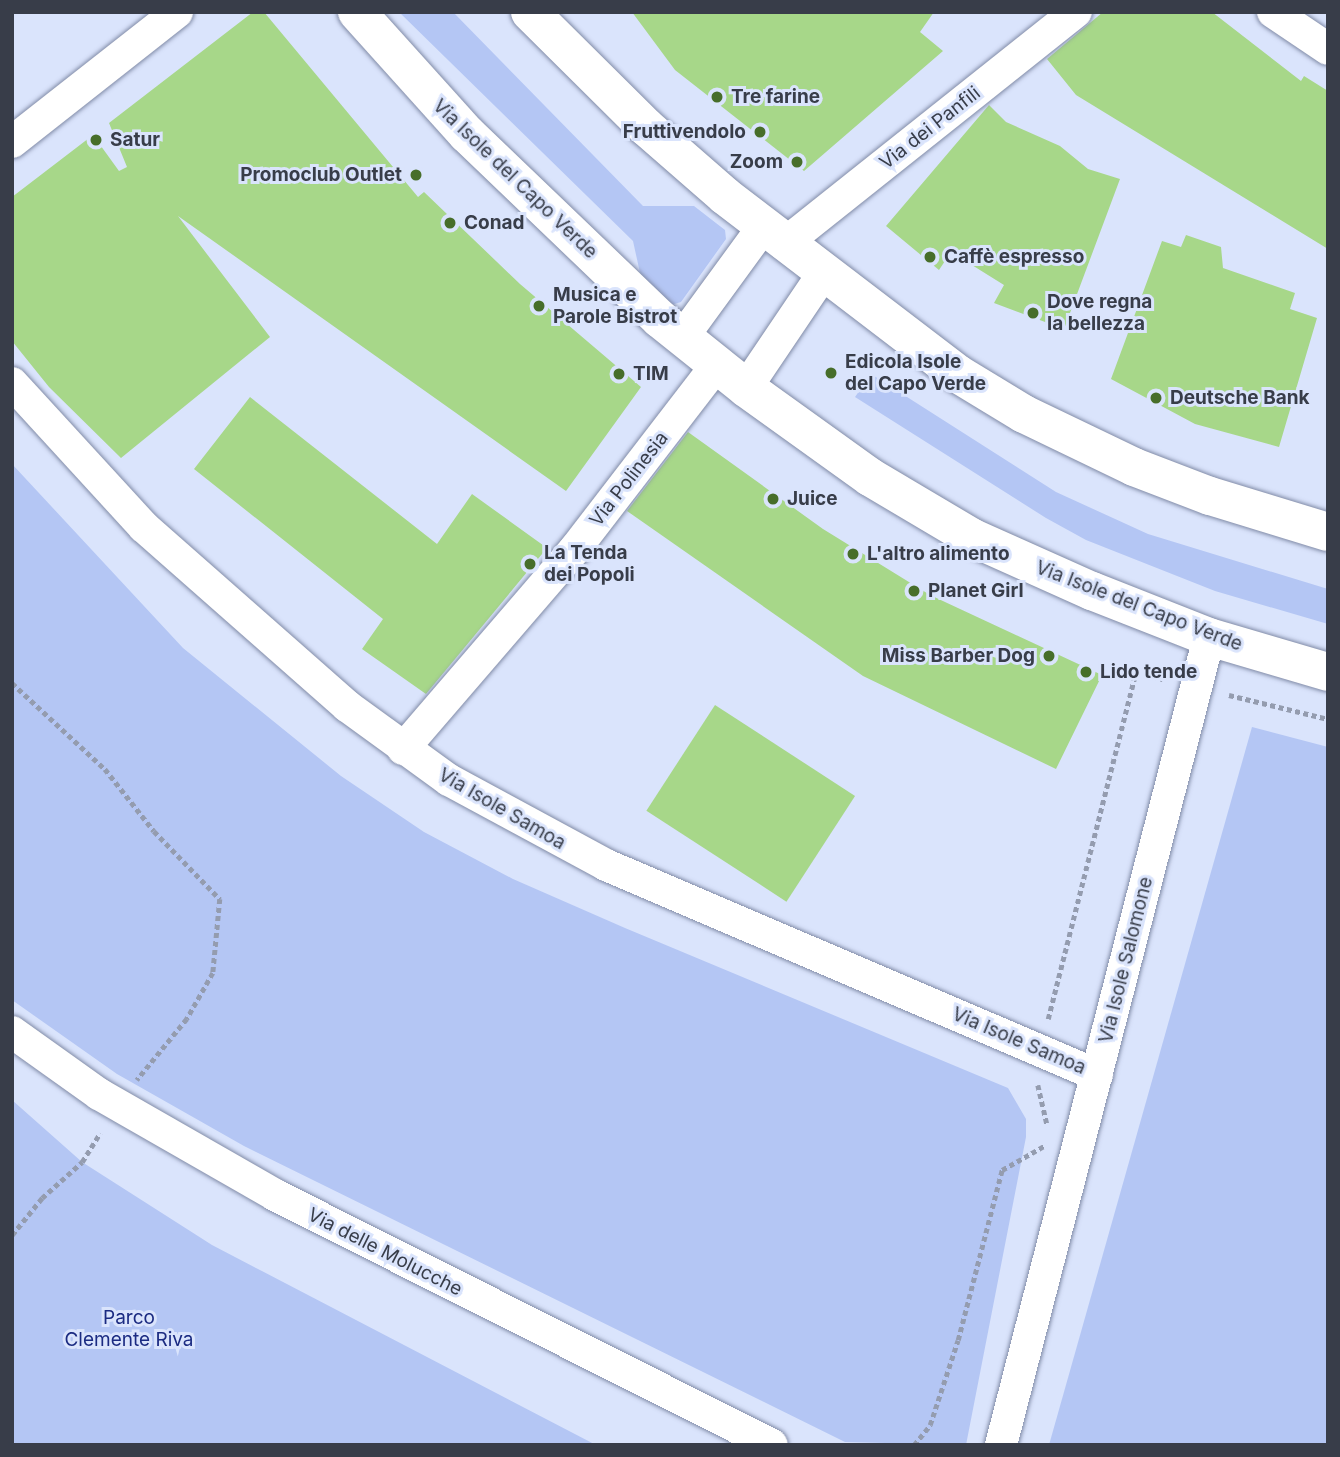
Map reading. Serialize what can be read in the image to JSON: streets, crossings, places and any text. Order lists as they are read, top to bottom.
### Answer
{
  "streets": {
    "street": [
      "Via dei Panfili",
      "Via Isole del Capo Verde",
      "Via Polinesia",
      "Via Isole Samoa",
      "Via Isole Salomone",
      "Via delle Molucche"
    ]
  },
  "crossings": [
    ["Via Isole del Capo Verde", "Via Polinesia"],
    ["Via Isole del Capo Verde", "Via Isole Salomone"],
    ["Via Polinesia", "Via Isole Samoa"],
    ["Via Isole Samoa", "Via Isole Salomone"]
  ],
  "parks": ["Parco Clemente Riva"],
  "places": [
    "Tre farine",
    "Fruttivendolo",
    "Satur",
    "Zoom",
    "Promoclub Outlet",
    "Conad",
    "Caffè espresso",
    "Musica e Parole Bistrot",
    "Dove regna la bellezza",
    "Edicola Isole del Capo Verde",
    "TIM",
    "Deutsche Bank",
    "Juice",
    "L'altro alimento",
    "La Tenda dei Popoli",
    "Planet Girl",
    "Miss Barber Dog",
    "Lido tende"
  ]
}
